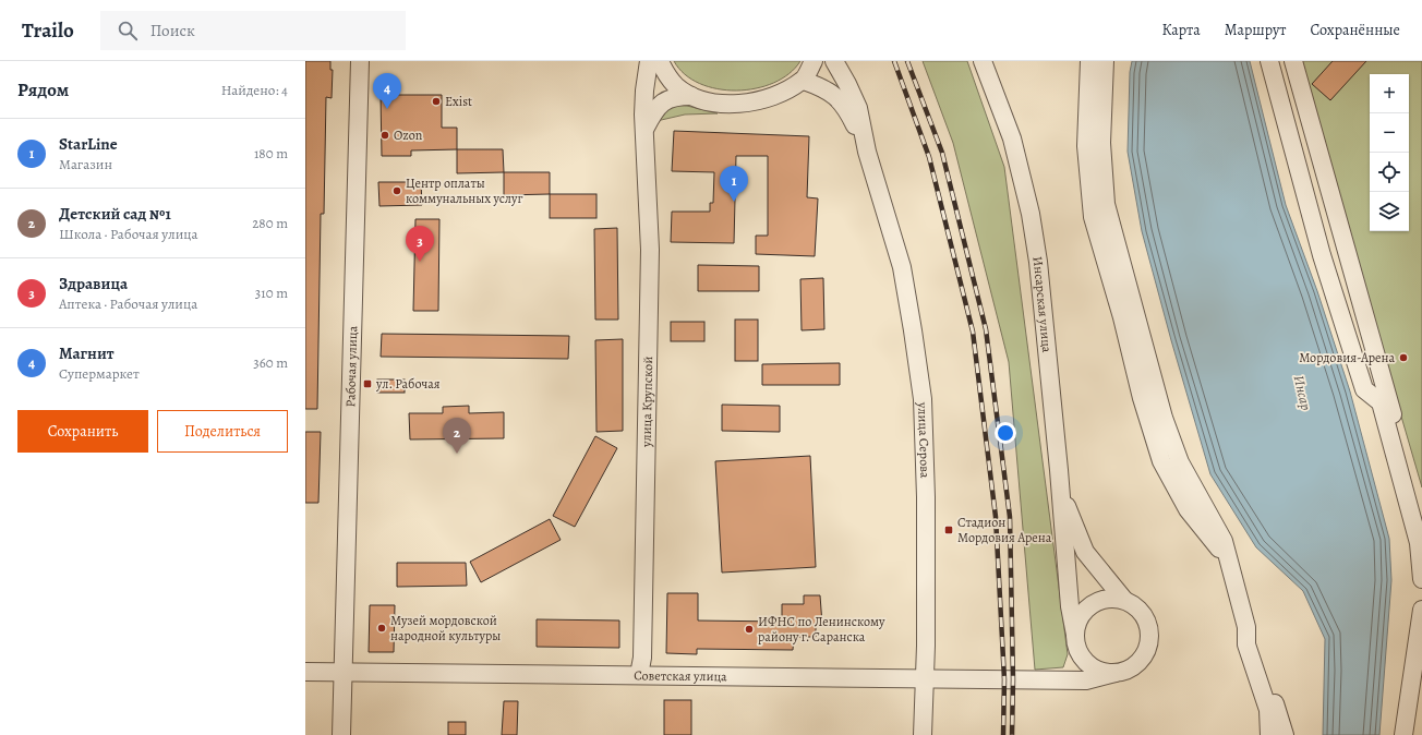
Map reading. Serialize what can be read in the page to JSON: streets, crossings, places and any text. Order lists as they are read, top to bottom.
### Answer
{
  "streets": {
    "street": [
      "Инсарская улица",
      "Рабочая улица",
      "улица Крупской",
      "улица Серова",
      "Советская улица"
    ]
  },
  "crossings": [
    ["Инсарская улица", "Советская улица"],
    ["Рабочая улица", "Советская улица"],
    ["улица Крупской", "Советская улица"],
    ["улица Серова", "Советская улица"]
  ],
  "water": ["Инсар"],
  "places": {
    "other": [
      "Exist",
      "Ozon",
      "Центр оплаты коммунальных услуг",
      "Мордовия-Арена",
      "Музей мордовской народной культуры",
      "ИФНС по Ленинскому району г. Саранска"
    ],
    "transit": ["ул. Рабочая", "Стадион Мордовия Арена"]
  },
  "page": {
    "header": "Trailo",
    "search": "Поиск",
    "nav": ["Карта", "Маршрут", "Сохранённые"],
    "heading": ["Рядом", "Найдено: 4"],
    "pins": [
      "4",
      "1",
      "3",
      "2"
    ],
    "map_buttons": ["+", "−"],
    "list": [
      {
        "mark": "1",
        "name": "StarLine",
        "note": "Магазин",
        "value": "180 m"
      },
      {
        "mark": "2",
        "name": "Детский сад №1",
        "note": "Школа · Рабочая улица",
        "value": "280 m"
      },
      {
        "mark": "3",
        "name": "Здравица",
        "note": "Аптека · Рабочая улица",
        "value": "310 m"
      },
      {
        "mark": "4",
        "name": "Магнит",
        "note": "Супермаркет",
        "value": "360 m"
      }
    ],
    "buttons": ["Сохранить", "Поделиться"]
  }
}
